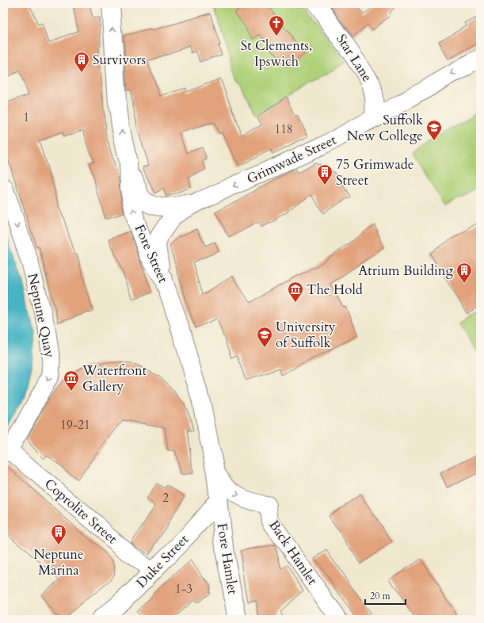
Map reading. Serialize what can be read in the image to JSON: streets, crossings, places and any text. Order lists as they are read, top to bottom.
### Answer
{
  "streets": {
    "main road": [
      "Star Lane",
      "Grimwade Street",
      "Fore Street",
      "Fore Hamlet",
      "Duke Street"
    ],
    "street": ["Neptune Quay", "Coprolite Street", "Back Hamlet"]
  },
  "crossings": [
    ["Star Lane", "Grimwade Street"],
    ["Grimwade Street", "Fore Street"],
    ["Fore Street", "Back Hamlet"],
    ["Fore Street", "Fore Hamlet"],
    ["Fore Street", "Duke Street"],
    ["Neptune Quay", "Coprolite Street"],
    ["Coprolite Street", "Duke Street"],
    ["Fore Hamlet", "Duke Street"]
  ],
  "one_way": [
    "Grimwade Street",
    "Fore Street",
    "Neptune Quay",
    "Back Hamlet"
  ],
  "places": {
    "church": ["St Clements, Ipswich"],
    "building": [
      "Survivors",
      "75 Grimwade Street",
      "Atrium Building",
      "Neptune Marina"
    ],
    "school or university": ["Suffolk New College", "University of Suffolk"],
    "museum": ["The Hold", "Waterfront Gallery"]
  },
  "house_numbers": [
    "1",
    "118",
    "19-21",
    "2",
    "1-3"
  ],
  "scale_bar": "20 m"
}
